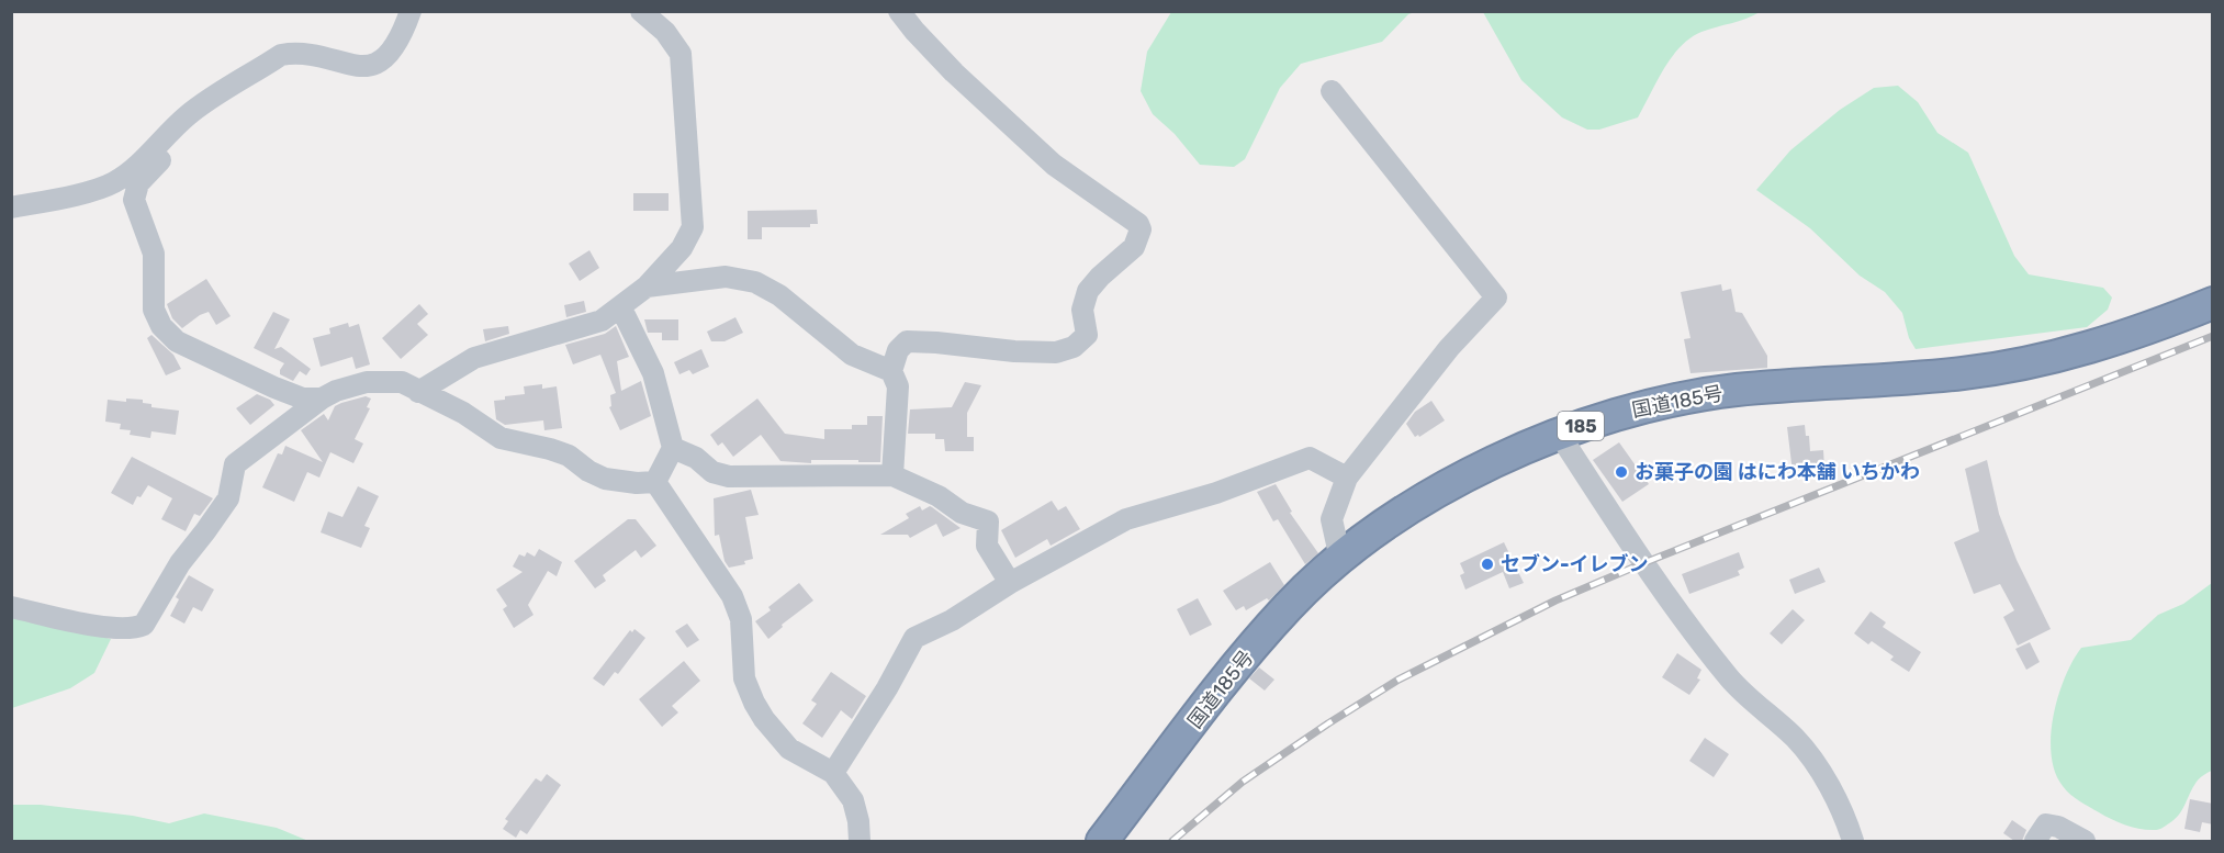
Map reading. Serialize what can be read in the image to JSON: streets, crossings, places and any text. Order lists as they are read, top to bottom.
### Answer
{
  "streets": {
    "highway": ["国道185号", "185"]
  },
  "places": ["お菓子の園 はにわ本舗 いちかわ", "セブン-イレブン"]
}
